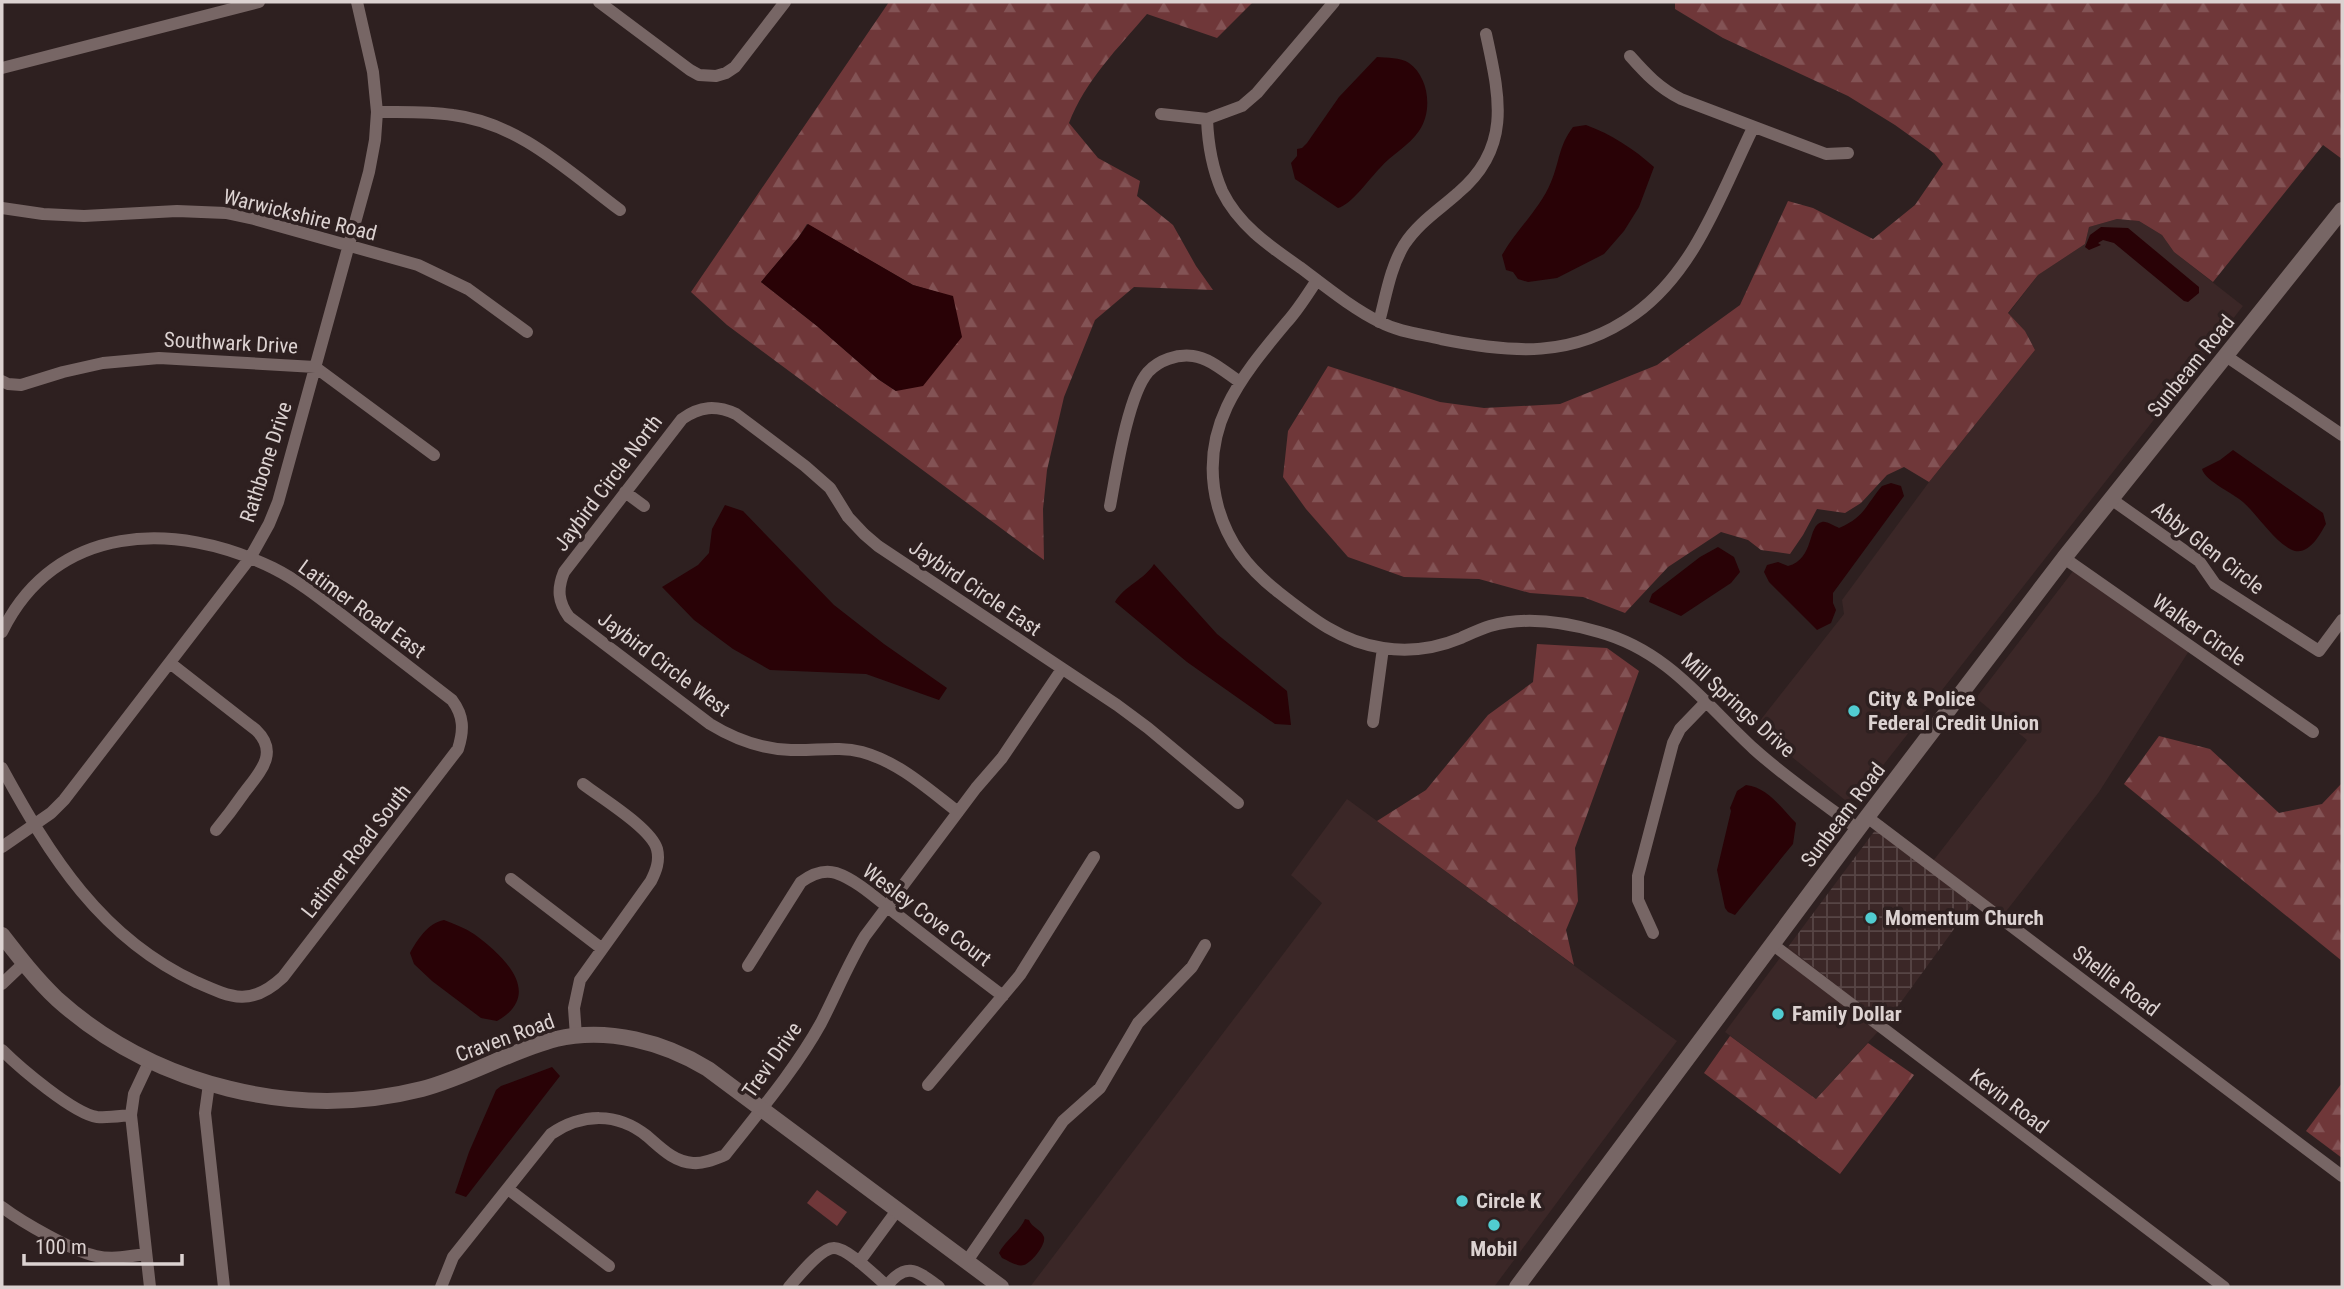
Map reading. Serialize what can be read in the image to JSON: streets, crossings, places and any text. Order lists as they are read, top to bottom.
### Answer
{
  "streets": {
    "street": [
      "Warwickshire Road",
      "Southwark Drive",
      "Sunbeam Road",
      "Rathbone Drive",
      "Jaybird Circle North",
      "Abby Glen Circle",
      "Jaybird Circle East",
      "Latimer Road East",
      "Walker Circle",
      "Jaybird Circle West",
      "Mill Springs Drive",
      "Latimer Road South",
      "Wesley Cove Court",
      "Shellie Road",
      "Craven Road",
      "Trevi Drive",
      "Kevin Road"
    ]
  },
  "crossings": [
    ["Warwickshire Road", "Rathbone Drive"],
    ["Southwark Drive", "Rathbone Drive"],
    ["Sunbeam Road", "Abby Glen Circle"],
    ["Sunbeam Road", "Walker Circle"],
    ["Sunbeam Road", "Mill Springs Drive"],
    ["Sunbeam Road", "Shellie Road"],
    ["Sunbeam Road", "Kevin Road"],
    ["Rathbone Drive", "Latimer Road East"],
    ["Rathbone Drive", "Latimer Road South"],
    ["Jaybird Circle North", "Jaybird Circle East"],
    ["Jaybird Circle North", "Jaybird Circle West"],
    ["Jaybird Circle East", "Trevi Drive"],
    ["Latimer Road East", "Latimer Road South"],
    ["Jaybird Circle West", "Trevi Drive"],
    ["Mill Springs Drive", "Shellie Road"],
    ["Wesley Cove Court", "Trevi Drive"],
    ["Craven Road", "Trevi Drive"]
  ],
  "places": [
    "City & Police Federal Credit Union",
    "Momentum Church",
    "Family Dollar",
    "Circle K",
    "Mobil"
  ],
  "scale_bar": "100 m"
}
